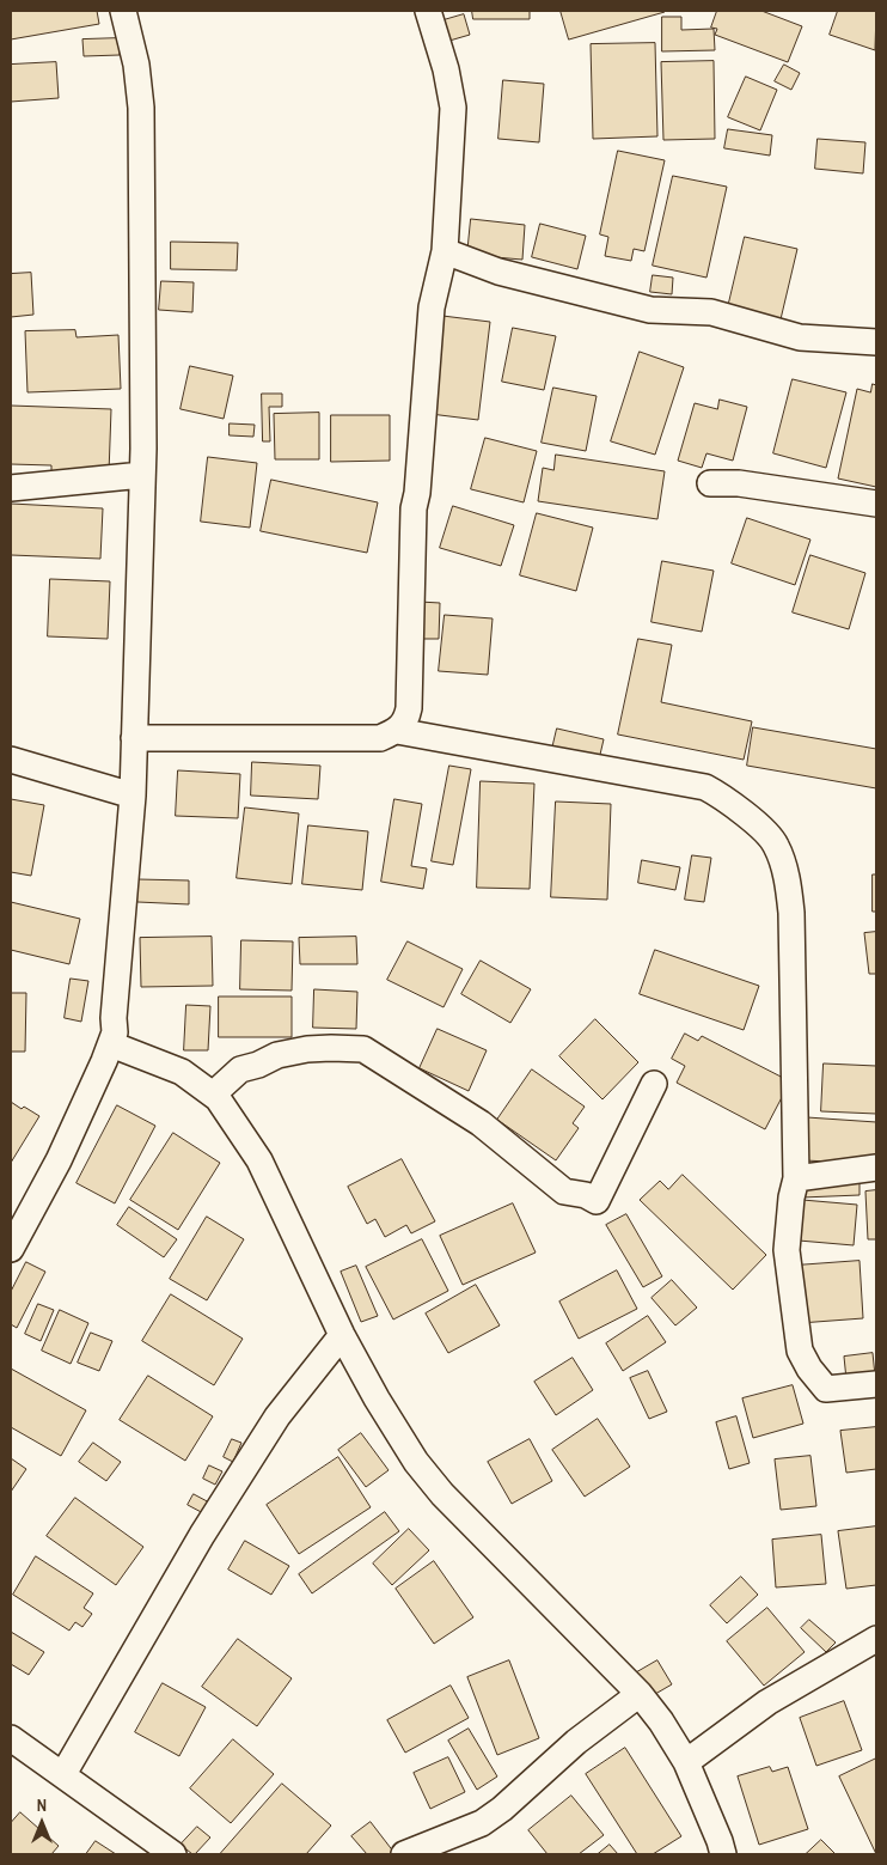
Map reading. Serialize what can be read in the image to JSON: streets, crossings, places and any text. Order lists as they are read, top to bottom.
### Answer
{
  "north": "top"
}
